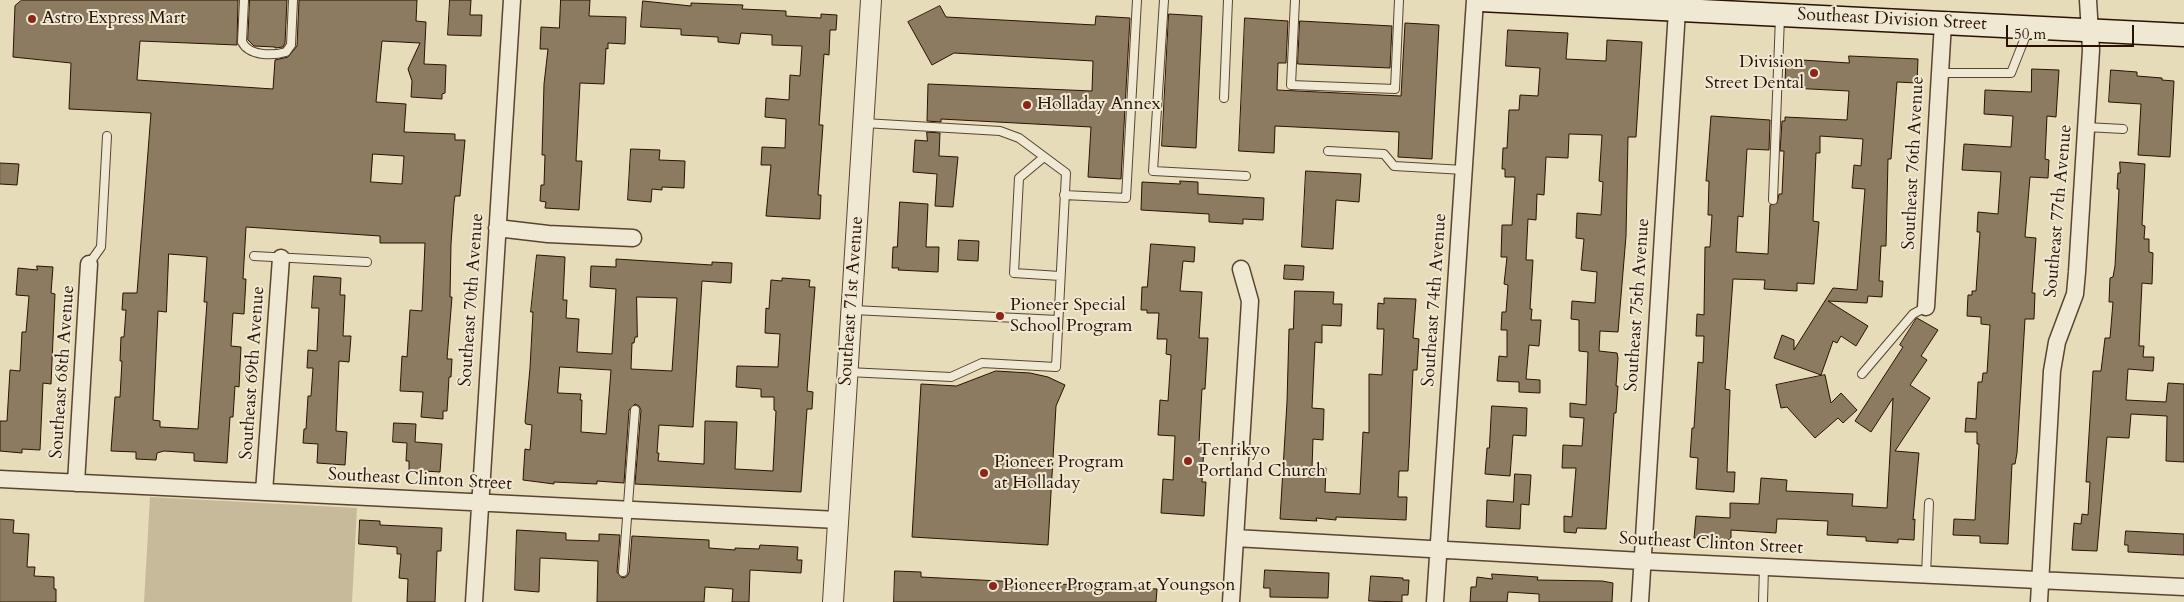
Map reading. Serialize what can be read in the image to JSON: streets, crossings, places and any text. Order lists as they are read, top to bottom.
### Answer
{
  "streets": {
    "main road": ["Southeast Division Street"],
    "street": [
      "Southeast 76th Avenue",
      "Southeast 77th Avenue",
      "Southeast 70th Avenue",
      "Southeast 74th Avenue",
      "Southeast 71st Avenue",
      "Southeast 75th Avenue",
      "Southeast 68th Avenue",
      "Southeast 69th Avenue",
      "Southeast Clinton Street"
    ]
  },
  "crossings": [
    ["Southeast Division Street", "Southeast 76th Avenue"],
    ["Southeast Division Street", "Southeast 77th Avenue"],
    ["Southeast Division Street", "Southeast 75th Avenue"],
    ["Southeast 77th Avenue", "Southeast Clinton Street"],
    ["Southeast 70th Avenue", "Southeast Clinton Street"],
    ["Southeast 74th Avenue", "Southeast Clinton Street"],
    ["Southeast 71st Avenue", "Southeast Clinton Street"],
    ["Southeast 75th Avenue", "Southeast Clinton Street"],
    ["Southeast 68th Avenue", "Southeast Clinton Street"],
    ["Southeast 69th Avenue", "Southeast Clinton Street"]
  ],
  "places": [
    "Astro Express Mart",
    "Division Street Dental",
    "Holladay Annex",
    "Pioneer Special School Program",
    "Tenrikyo Portland Church",
    "Pioneer Program at Holladay",
    "Pioneer Program at Youngson"
  ],
  "scale_bar": "50 m"
}
